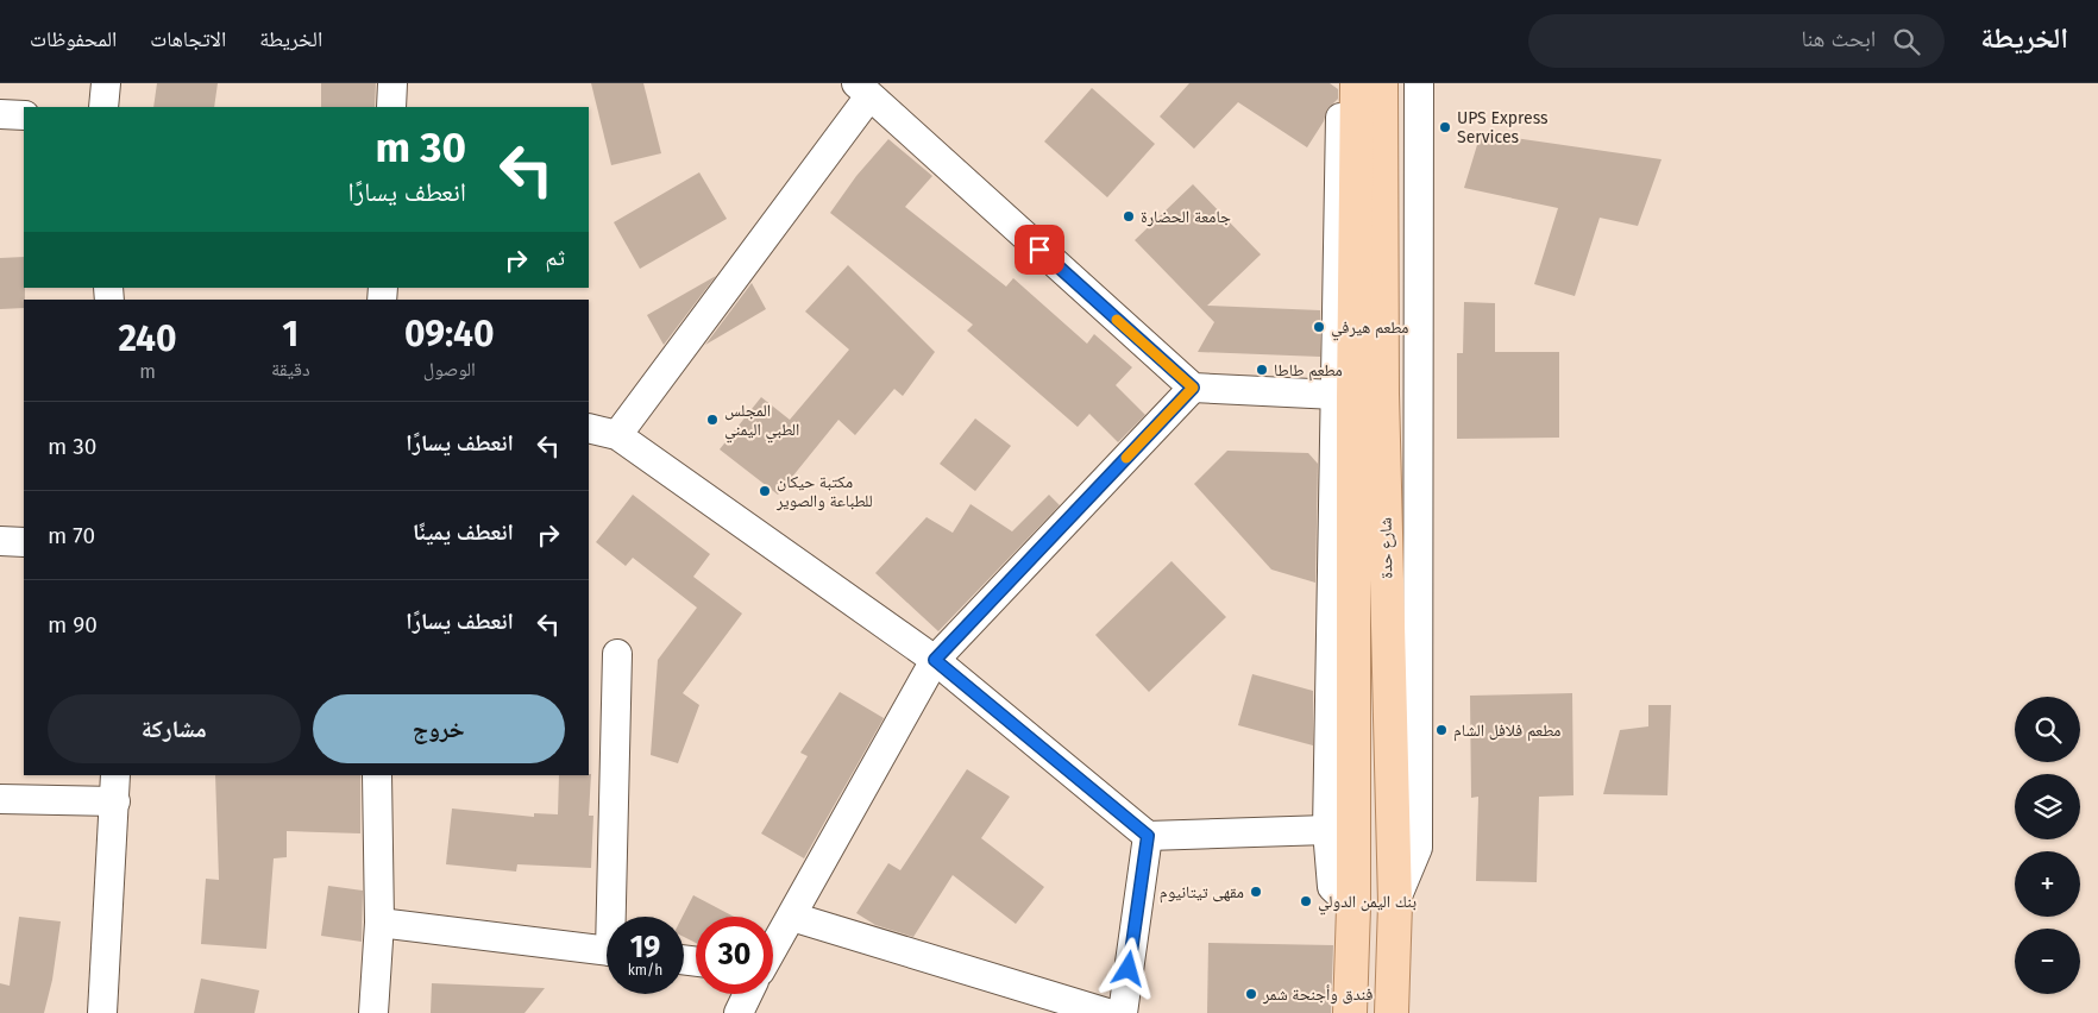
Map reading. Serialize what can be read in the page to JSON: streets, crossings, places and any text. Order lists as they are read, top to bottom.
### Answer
{
  "streets": {
    "main road": ["شارع حدة"]
  },
  "places": [
    "UPS Express Services",
    "جامعة الحضارة",
    "مطعم هيرفي",
    "مطعم طاطا",
    "المجلس الطبي اليمني",
    "مكتبة حيكان للطباعة والصوير",
    "مطعم فلافل الشام",
    "مقهى تيتانيوم",
    "بنك اليمن الدولي",
    "فندق وأجنحة شمر"
  ],
  "page": {
    "header": "الخريطة",
    "search": "ابحث هنا",
    "nav": ["الخريطة", "الاتجاهات", "المحفوظات"],
    "turn": ["30 m", "انعطف يسارًا"],
    "then": "ثم",
    "eta": [
      "09:40",
      "الوصول",
      "1",
      "دقيقة",
      "240",
      "m"
    ],
    "list": [
      {
        "name": "انعطف يسارًا",
        "value": "30 m"
      },
      {
        "name": "انعطف يمينًا",
        "value": "70 m"
      },
      {
        "name": "انعطف يسارًا",
        "value": "90 m"
      }
    ],
    "buttons": ["خروج", "مشاركة"],
    "map_buttons": ["+", "−"],
    "speed": "19 km/h",
    "limit": "30"
  }
}
